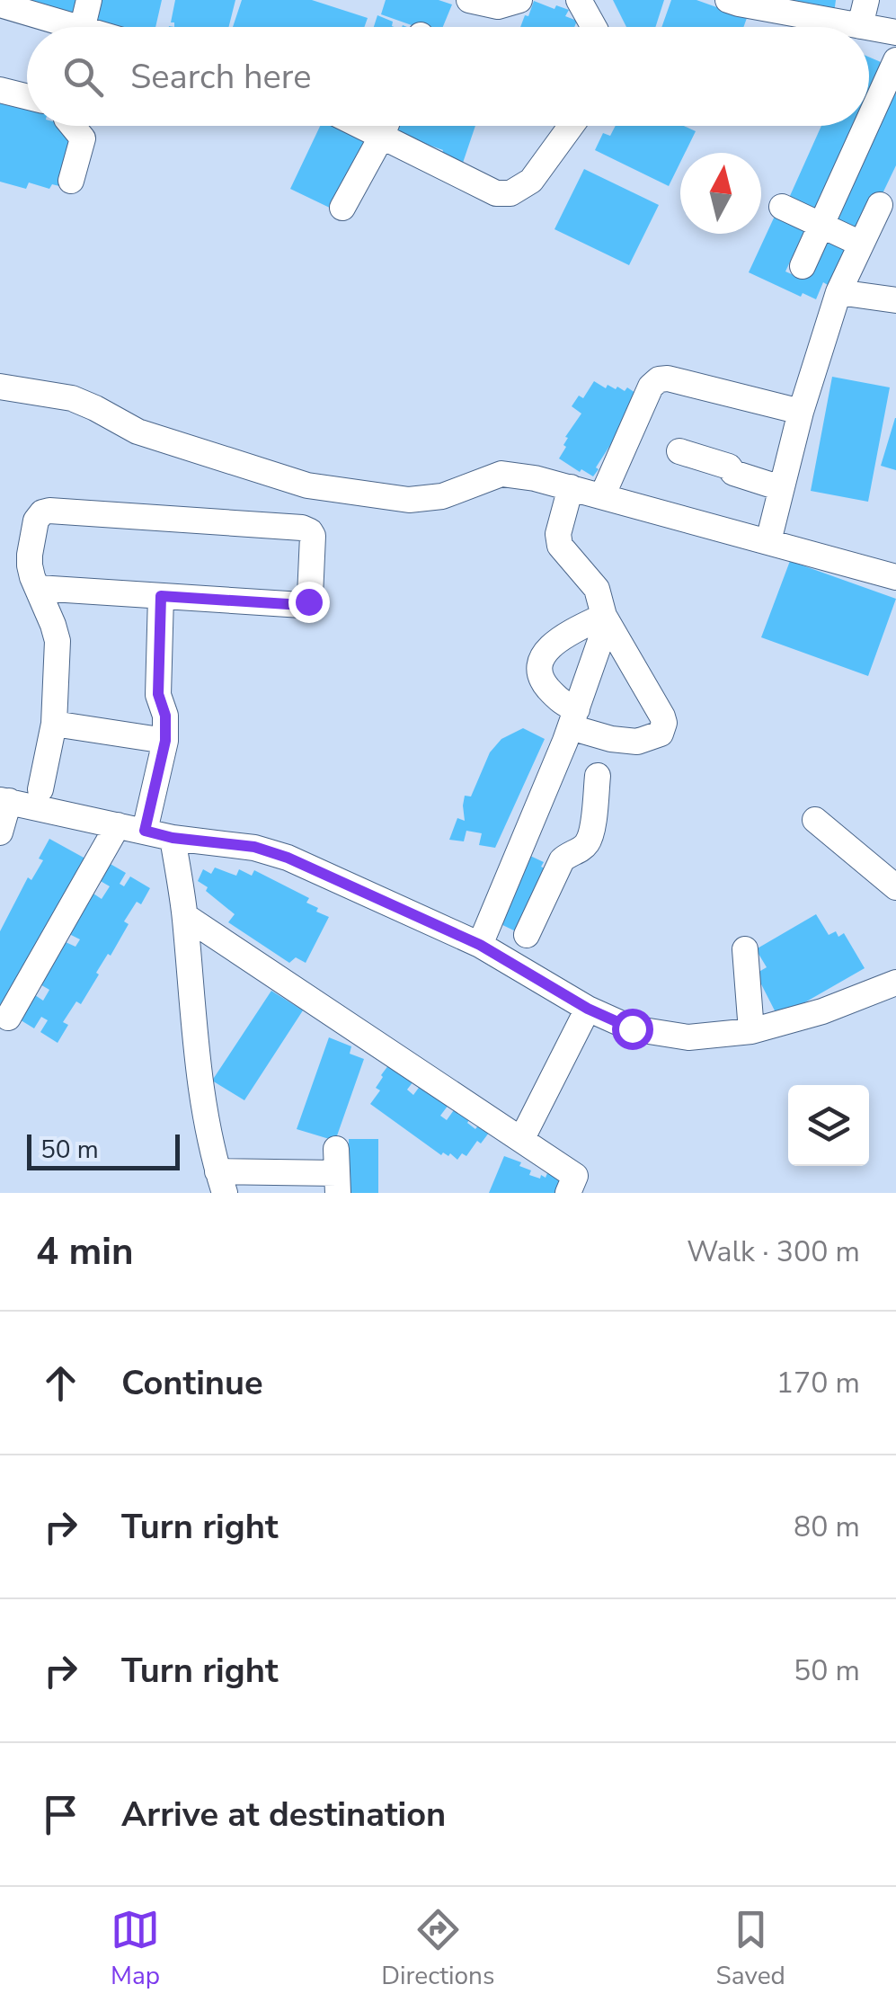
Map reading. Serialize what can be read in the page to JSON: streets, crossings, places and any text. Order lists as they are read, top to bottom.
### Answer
{
  "scale_bar": "50 m",
  "north": "top",
  "page": {
    "search": "Search here",
    "scale": "50 m",
    "heading": ["4 min", "Walk · 300 m"],
    "list": [
      ["Continue", "170 m"],
      ["Turn right", "80 m"],
      ["Turn right", "50 m"],
      "Arrive at destination"
    ],
    "nav": ["Map", "Directions", "Saved"]
  }
}
